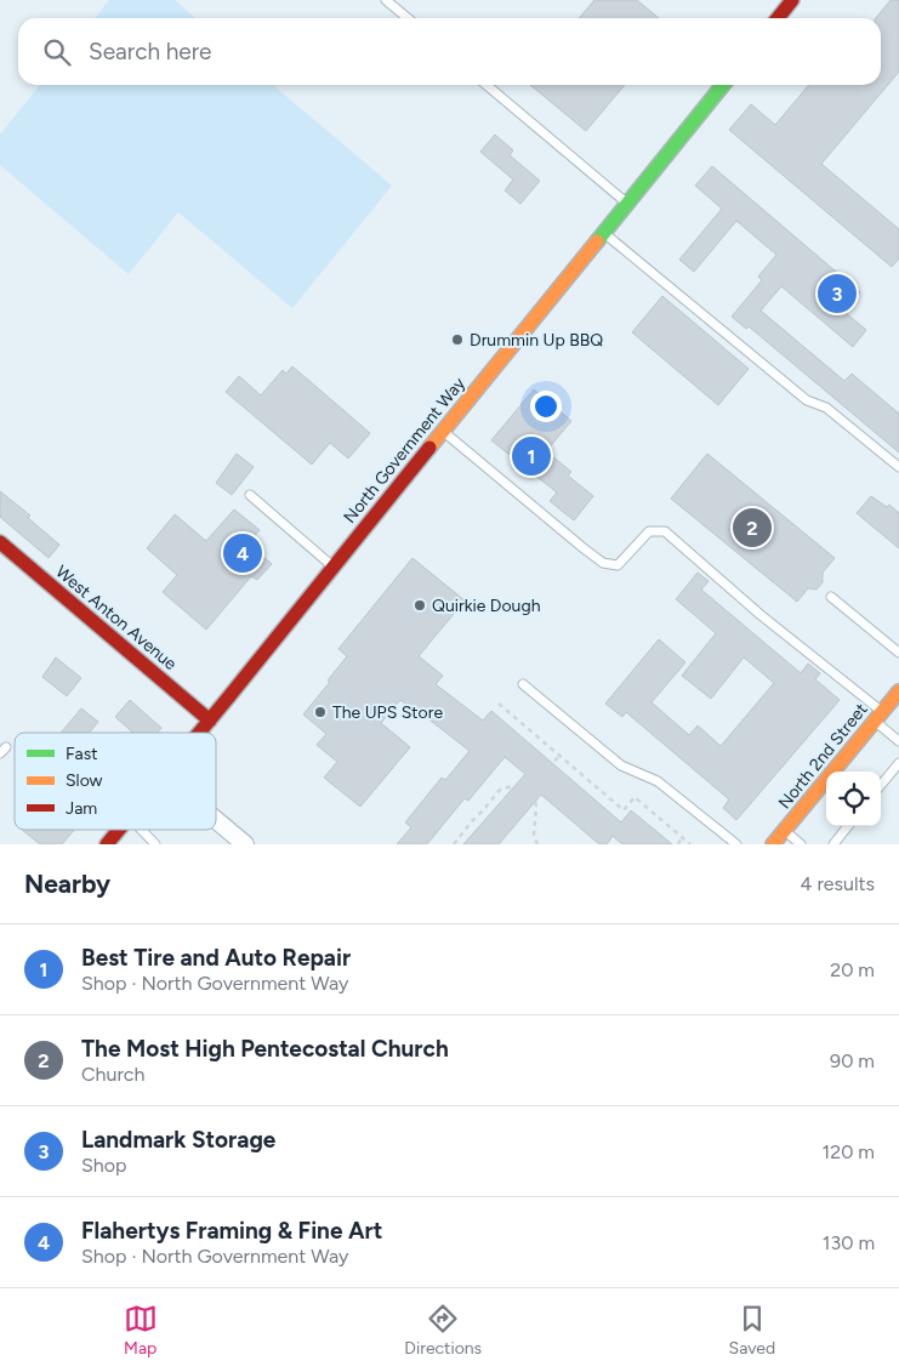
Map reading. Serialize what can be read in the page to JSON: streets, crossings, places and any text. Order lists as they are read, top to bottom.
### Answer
{
  "streets": {
    "main road": ["North Government Way", "West Anton Avenue", "North 2nd Street"]
  },
  "crossings": [
    ["North Government Way", "West Anton Avenue"]
  ],
  "places": ["Drummin Up BBQ", "Quirkie Dough", "The UPS Store"],
  "legend": ["Fast", "Slow", "Jam"],
  "page": {
    "search": "Search here",
    "pins": [
      "3",
      "1",
      "2",
      "4"
    ],
    "heading": ["Nearby", "4 results"],
    "list": [
      {
        "mark": "1",
        "name": "Best Tire and Auto Repair",
        "note": "Shop · North Government Way",
        "value": "20 m"
      },
      {
        "mark": "2",
        "name": "The Most High Pentecostal Church",
        "note": "Church",
        "value": "90 m"
      },
      {
        "mark": "3",
        "name": "Landmark Storage",
        "note": "Shop",
        "value": "120 m"
      },
      {
        "mark": "4",
        "name": "Flahertys Framing & Fine Art",
        "note": "Shop · North Government Way",
        "value": "130 m"
      }
    ],
    "nav": ["Map", "Directions", "Saved"]
  }
}
